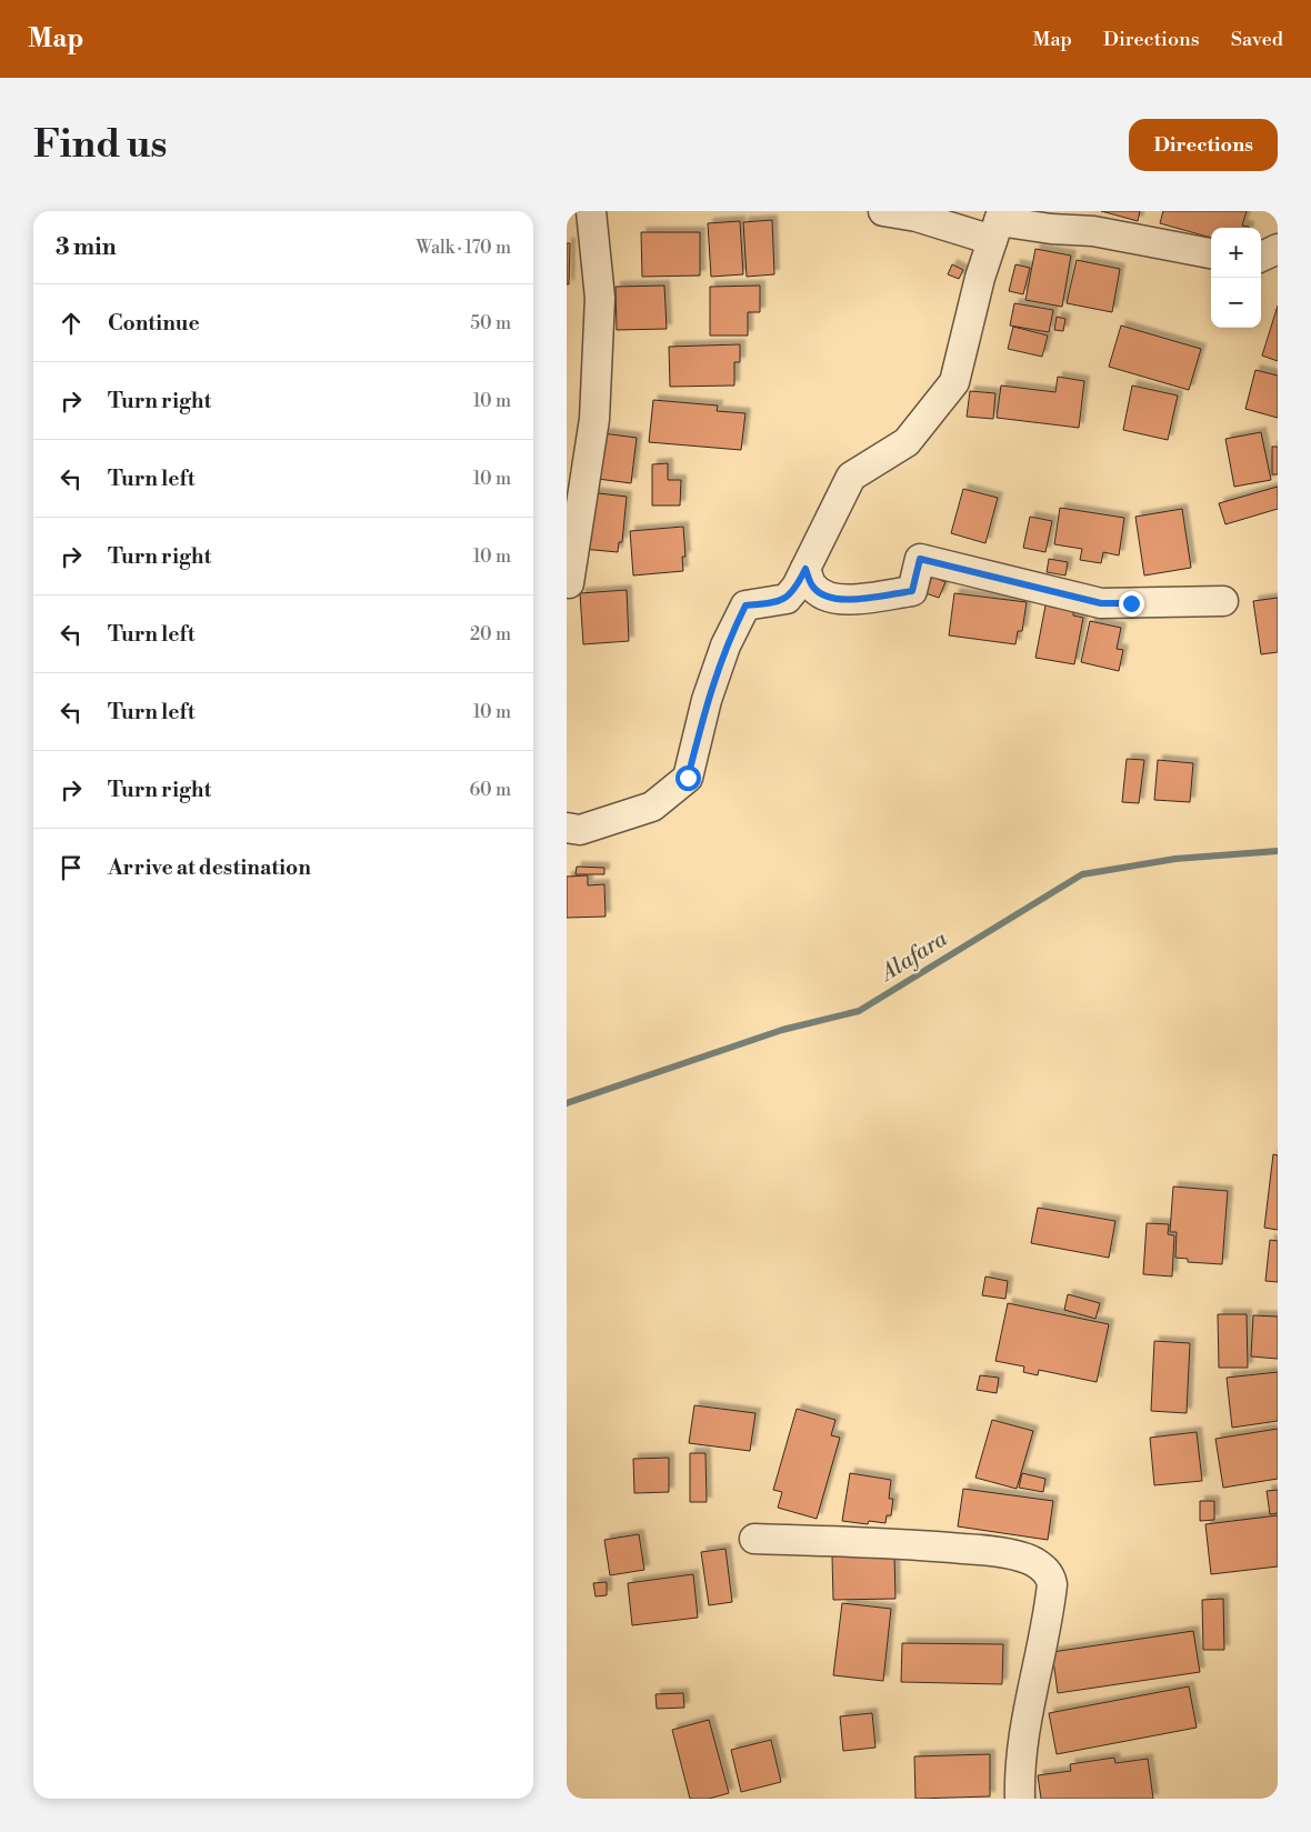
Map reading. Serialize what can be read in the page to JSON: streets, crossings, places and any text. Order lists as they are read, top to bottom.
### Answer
{
  "water": ["Alafara"],
  "page": {
    "header": "Map",
    "nav": ["Map", "Directions", "Saved"],
    "buttons": "Directions",
    "title": "Find us",
    "heading": ["3 min", "Walk · 170 m"],
    "map_buttons": ["+", "−"],
    "list": [
      ["Continue", "50 m"],
      ["Turn right", "10 m"],
      ["Turn left", "10 m"],
      ["Turn right", "10 m"],
      ["Turn left", "20 m"],
      ["Turn left", "10 m"],
      ["Turn right", "60 m"],
      "Arrive at destination"
    ]
  }
}
